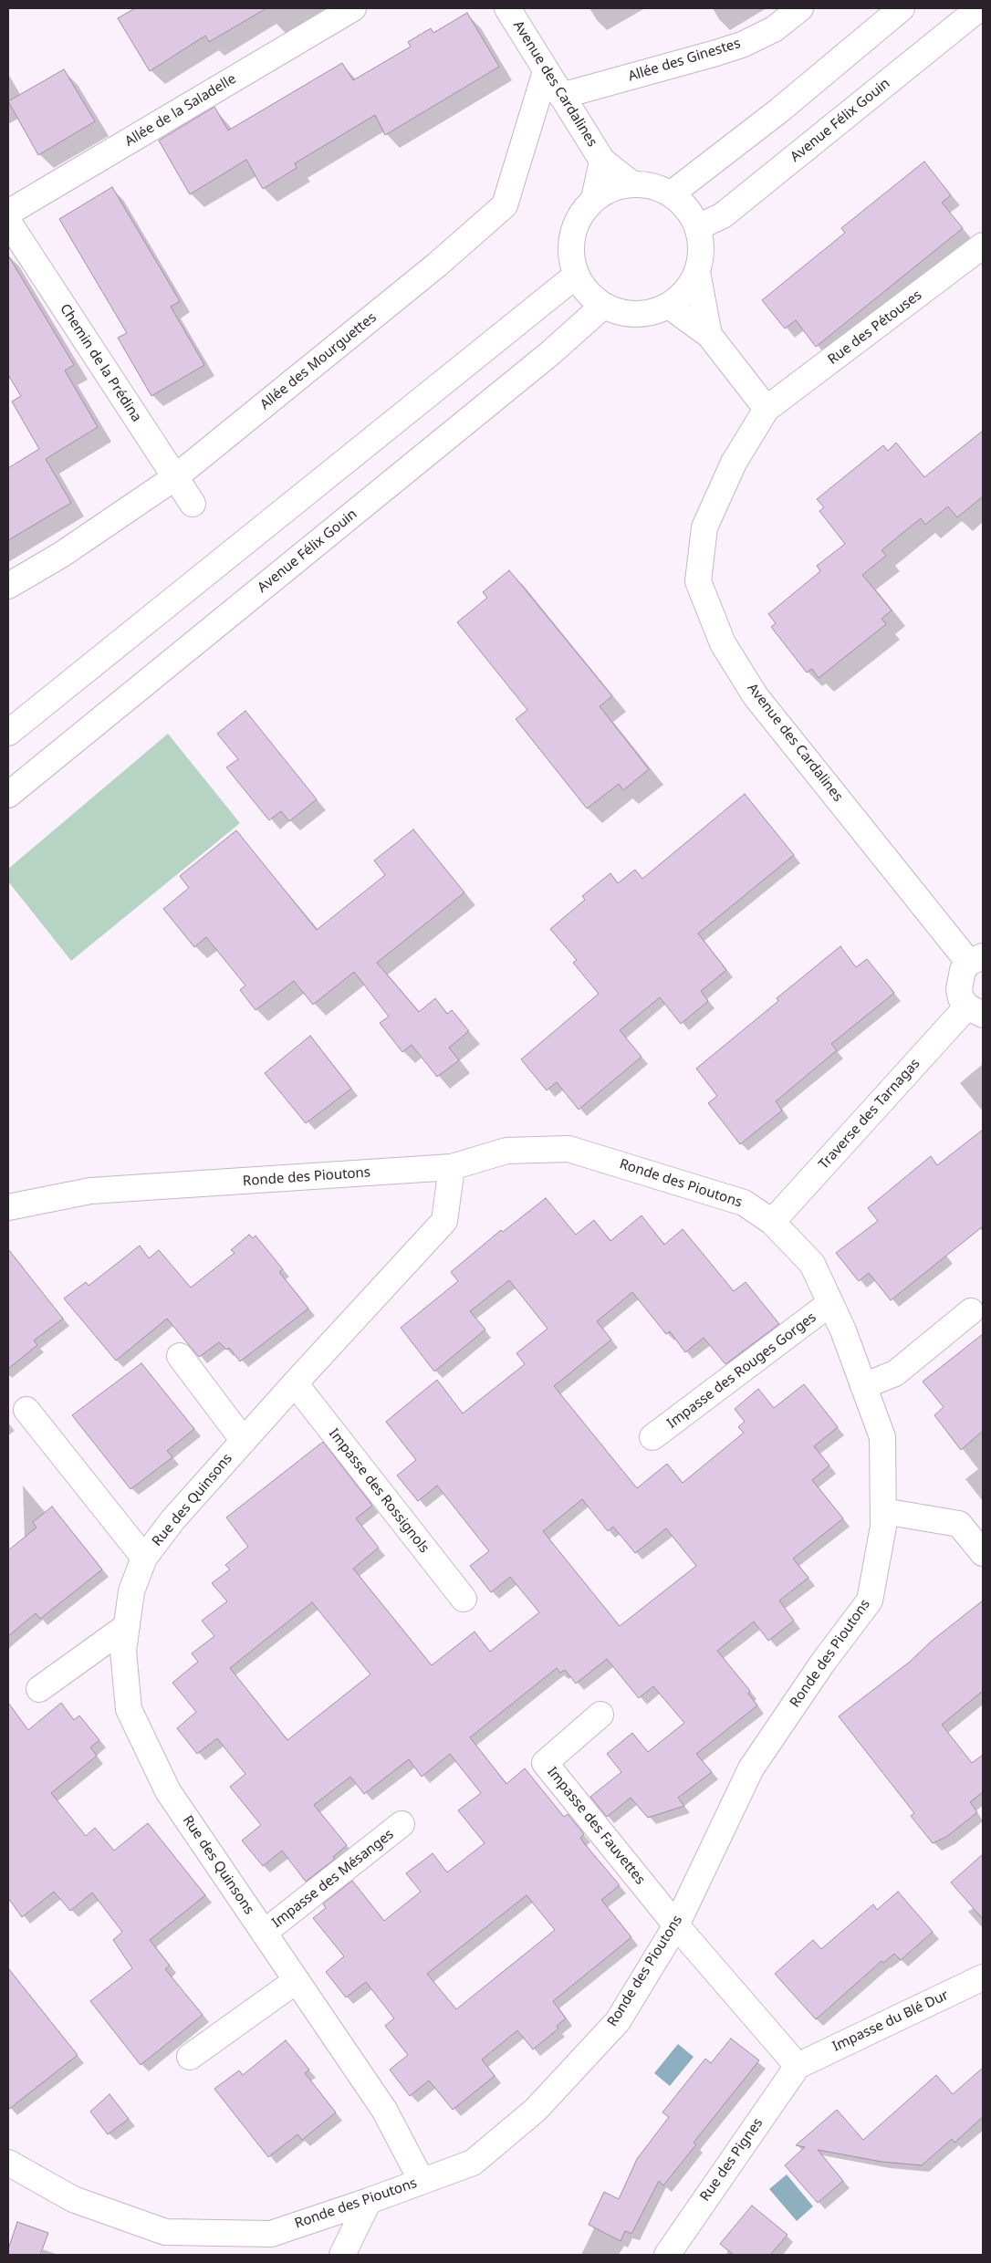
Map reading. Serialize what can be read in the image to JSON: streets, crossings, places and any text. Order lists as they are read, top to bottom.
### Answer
{
  "streets": {
    "street": [
      "Allée des Ginestes",
      "Avenue des Cardalines",
      "Allée de la Saladelle",
      "Avenue Félix Gouin",
      "Rue des Pétouses",
      "Allée des Mourguettes",
      "Chemin de la Prédina",
      "Traverse des Tarnagas",
      "Ronde des Pioutons",
      "Impasse des Rouges Gorges",
      "Impasse des Rossignols",
      "Rue des Quinsons",
      "Impasse des Fauvettes",
      "Impasse des Mésanges",
      "Impasse du Blé Dur",
      "Rue des Pignes"
    ]
  },
  "crossings": [
    ["Allée des Ginestes", "Avenue des Cardalines"],
    ["Avenue des Cardalines", "Avenue Félix Gouin"],
    ["Avenue des Cardalines", "Rue des Pétouses"],
    ["Avenue des Cardalines", "Allée des Mourguettes"],
    ["Allée des Mourguettes", "Chemin de la Prédina"],
    ["Traverse des Tarnagas", "Ronde des Pioutons"],
    ["Ronde des Pioutons", "Impasse des Rouges Gorges"],
    ["Ronde des Pioutons", "Rue des Quinsons"],
    ["Ronde des Pioutons", "Impasse des Fauvettes"],
    ["Impasse des Rossignols", "Rue des Quinsons"],
    ["Rue des Quinsons", "Impasse des Mésanges"],
    ["Impasse du Blé Dur", "Rue des Pignes"]
  ]
}
